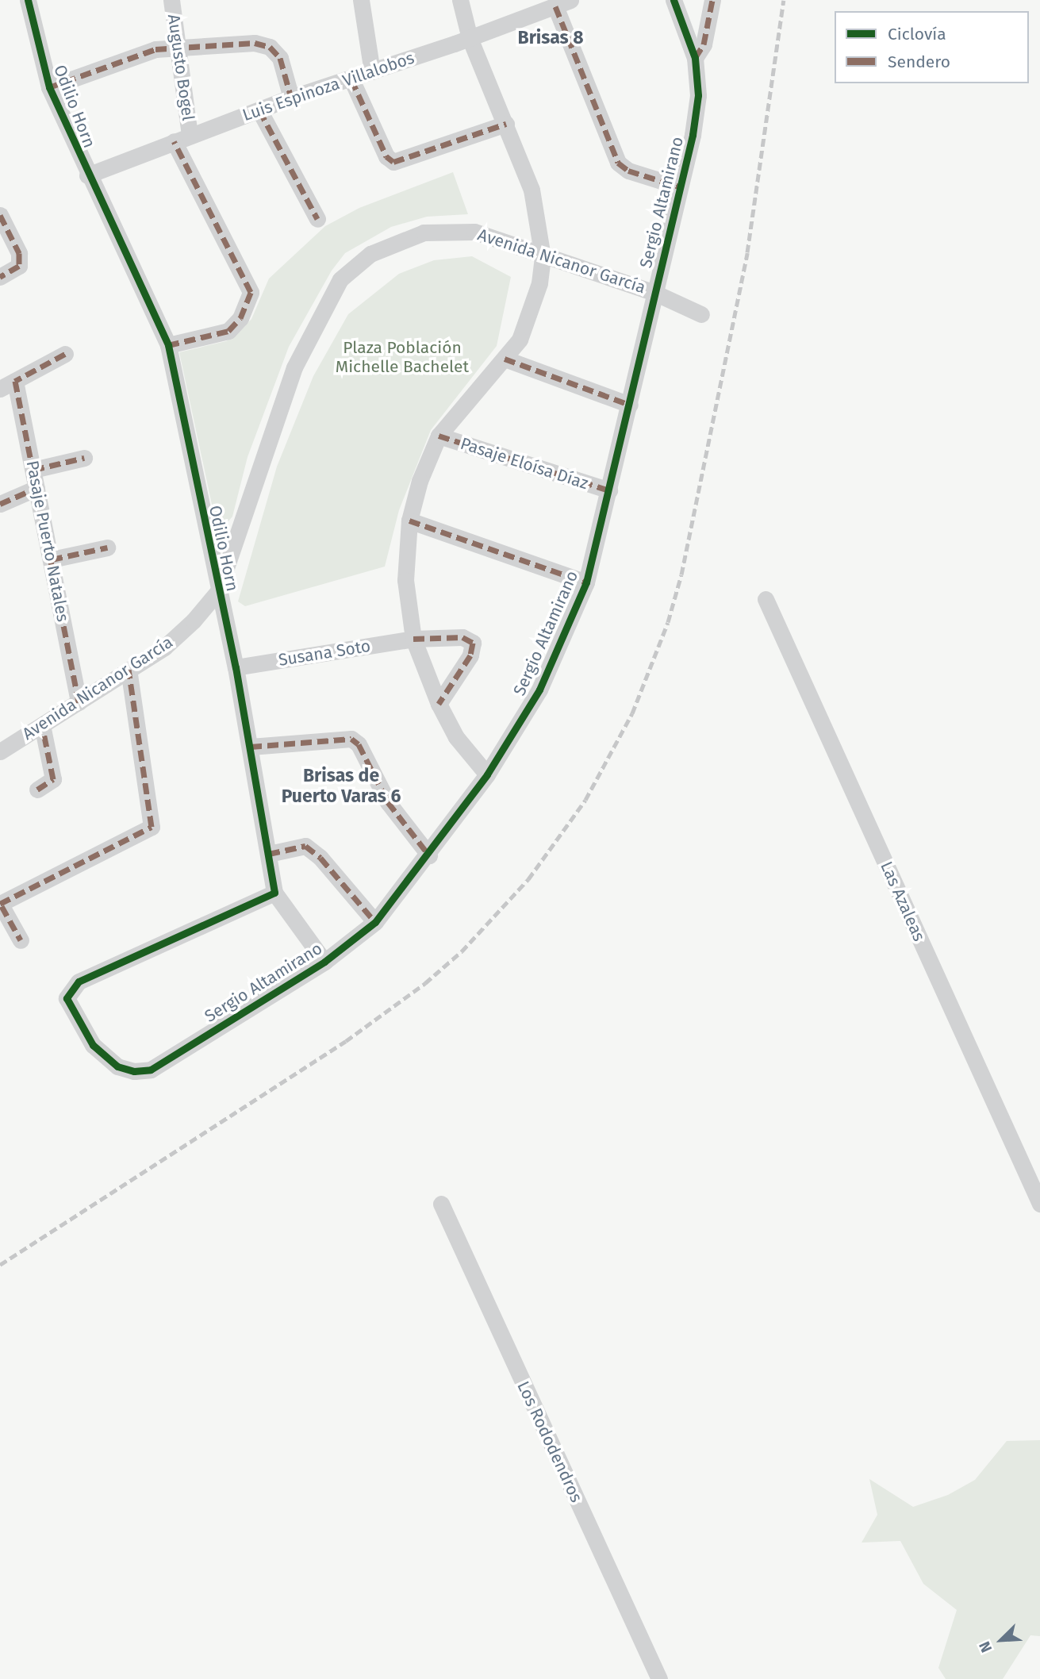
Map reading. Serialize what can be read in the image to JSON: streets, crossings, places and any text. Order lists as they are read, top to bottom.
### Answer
{
  "streets": {
    "street": [
      "Augusto Bogel",
      "Luis Espinoza Villalobos",
      "Odilio Horn",
      "Sergio Altamirano",
      "Avenida Nicanor García",
      "Pasaje Eloísa Díaz",
      "Pasaje Puerto Natales",
      "Susana Soto",
      "Las Azaleas",
      "Los Rododendros"
    ]
  },
  "crossings": [
    ["Augusto Bogel", "Luis Espinoza Villalobos"],
    ["Luis Espinoza Villalobos", "Odilio Horn"],
    ["Odilio Horn", "Sergio Altamirano"],
    ["Odilio Horn", "Avenida Nicanor García"],
    ["Odilio Horn", "Susana Soto"],
    ["Sergio Altamirano", "Avenida Nicanor García"],
    ["Sergio Altamirano", "Pasaje Eloísa Díaz"],
    ["Avenida Nicanor García", "Pasaje Puerto Natales"]
  ],
  "districts": ["Brisas 8", "Brisas de Puerto Varas 6"],
  "parks": ["Plaza Población Michelle Bachelet"],
  "legend": ["Ciclovía", "Sendero"],
  "north": "bottom left"
}
